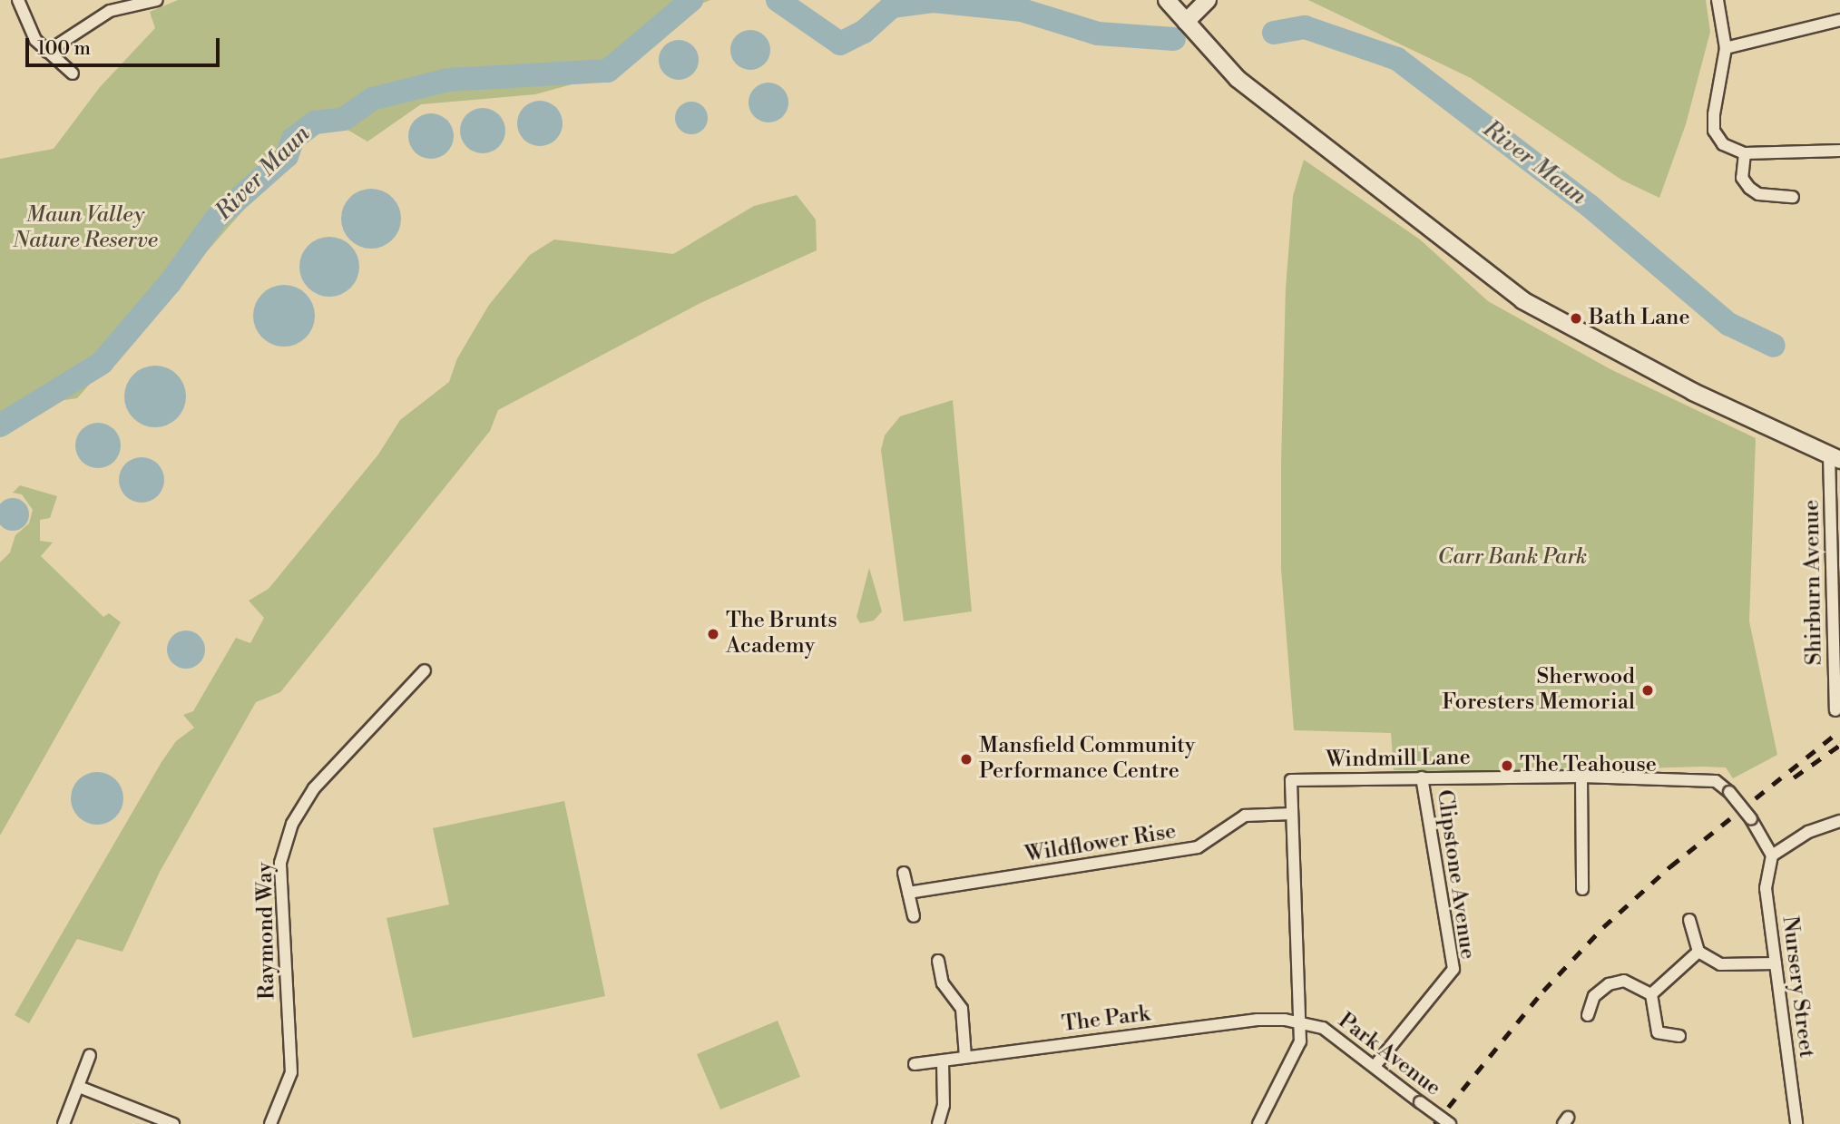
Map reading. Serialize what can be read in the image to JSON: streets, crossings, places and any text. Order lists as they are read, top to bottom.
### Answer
{
  "streets": {
    "street": [
      "Shirburn Avenue",
      "Windmill Lane",
      "Wildflower Rise",
      "Clipstone Avenue",
      "Raymond Way",
      "Nursery Street",
      "The Park",
      "Park Avenue"
    ]
  },
  "crossings": [
    ["Windmill Lane", "Wildflower Rise"],
    ["Windmill Lane", "Clipstone Avenue"],
    ["Windmill Lane", "Nursery Street"],
    ["Clipstone Avenue", "Park Avenue"],
    ["The Park", "Park Avenue"]
  ],
  "water": ["River Maun"],
  "parks": ["Maun Valley Nature Reserve", "Carr Bank Park"],
  "places": [
    "Bath Lane",
    "The Brunts Academy",
    "Sherwood Foresters Memorial",
    "Mansfield Community Performance Centre",
    "The Teahouse"
  ],
  "scale_bar": "100 m"
}
